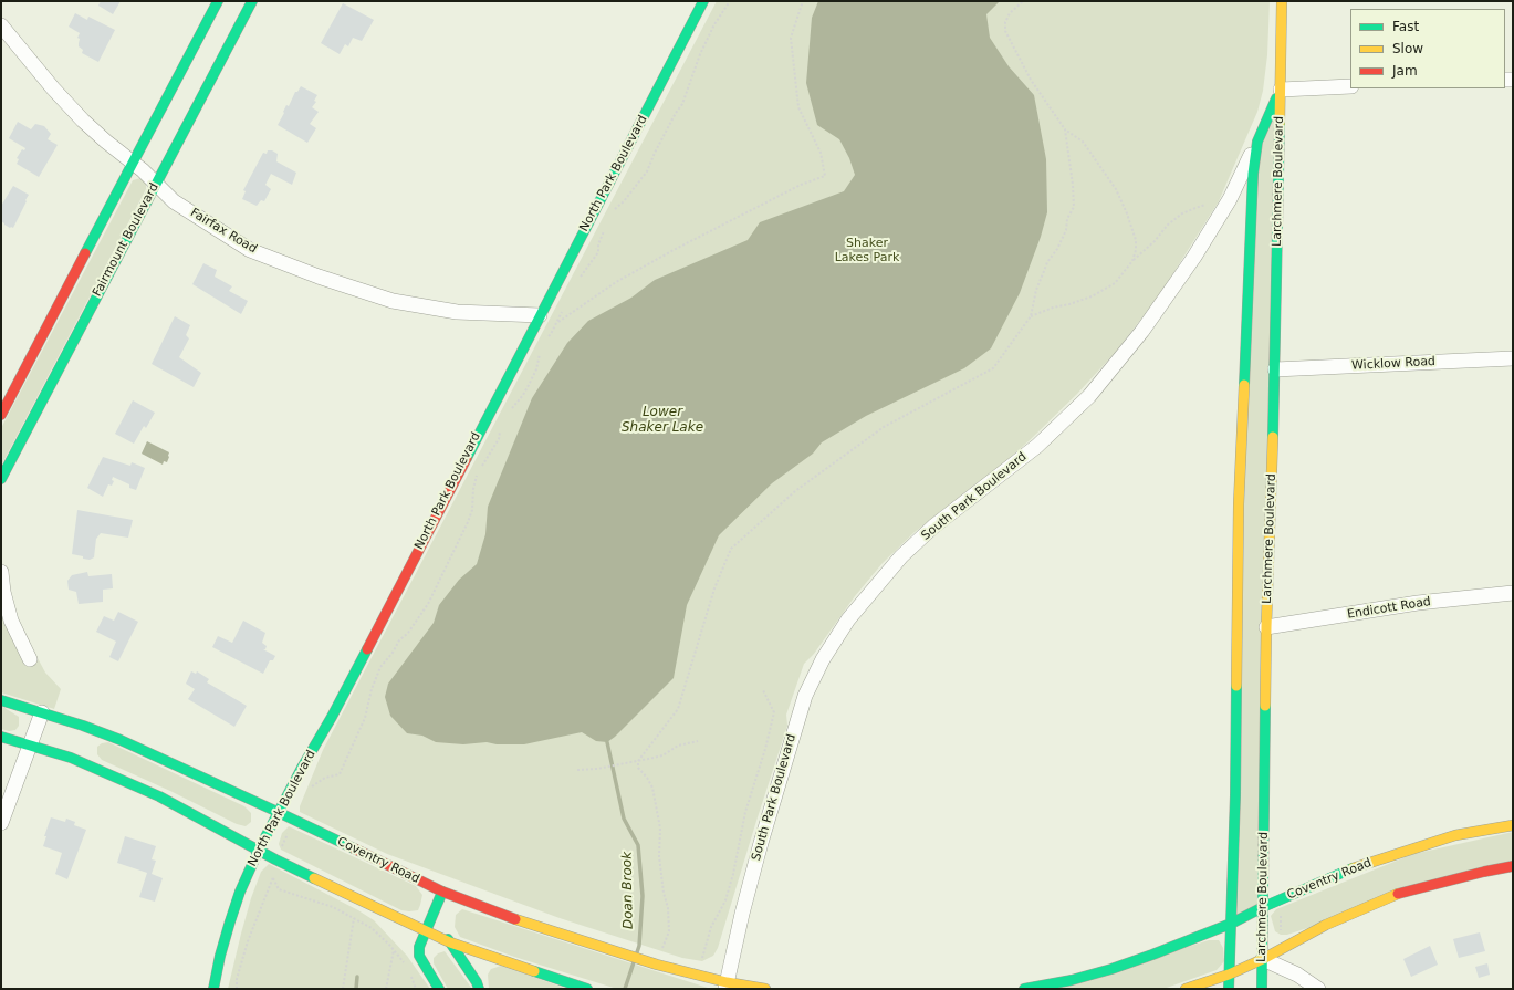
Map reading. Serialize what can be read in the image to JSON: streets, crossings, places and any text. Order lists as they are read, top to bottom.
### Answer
{
  "streets": {
    "main road": [
      "North Park Boulevard",
      "Larchmere Boulevard",
      "Fairmount Boulevard",
      "South Park Boulevard",
      "Coventry Road"
    ],
    "street": ["Fairfax Road", "Wicklow Road", "Endicott Road"]
  },
  "crossings": [
    ["North Park Boulevard", "Fairfax Road"],
    ["North Park Boulevard", "Coventry Road"],
    ["Larchmere Boulevard", "Wicklow Road"],
    ["Larchmere Boulevard", "South Park Boulevard"],
    ["Larchmere Boulevard", "Endicott Road"],
    ["Larchmere Boulevard", "Coventry Road"],
    ["Fairfax Road", "Fairmount Boulevard"],
    ["South Park Boulevard", "Coventry Road"]
  ],
  "water": ["Lower Shaker Lake", "Doan Brook"],
  "parks": ["Shaker Lakes Park"],
  "legend": ["Fast", "Slow", "Jam"]
}
